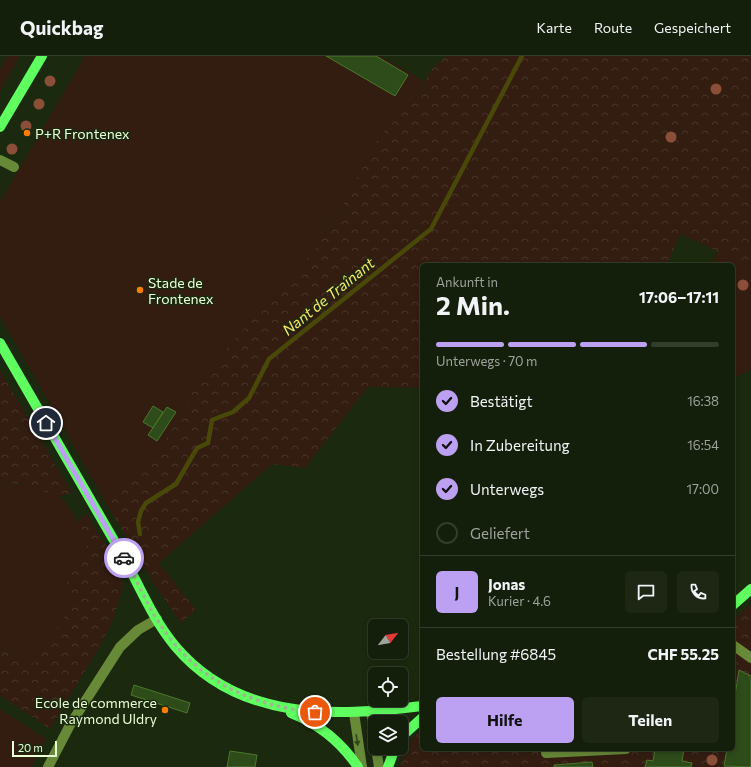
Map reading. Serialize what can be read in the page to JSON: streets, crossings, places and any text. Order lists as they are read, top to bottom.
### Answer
{
  "water": ["Nant de Traînant"],
  "places": ["P+R Frontenex", "Stade de Frontenex", "Ecole de commerce Raymond Uldry"],
  "scale_bar": "20 m",
  "north": "top right",
  "page": {
    "header": "Quickbag",
    "nav": ["Karte", "Route", "Gespeichert"],
    "heading": ["2 Min.", "Ankunft in", "17:06–17:11"],
    "panel": [
      "Jonas",
      "Kurier · 4.6",
      "Bestellung #6845",
      "CHF 55.25"
    ],
    "bar": "Unterwegs · 70 m",
    "list": [
      ["Bestätigt", "16:38"],
      ["In Zubereitung", "16:54"],
      ["Unterwegs", "17:00"],
      "Geliefert"
    ],
    "round": "J",
    "buttons": ["Hilfe", "Teilen"],
    "scale": "20 m"
  }
}
